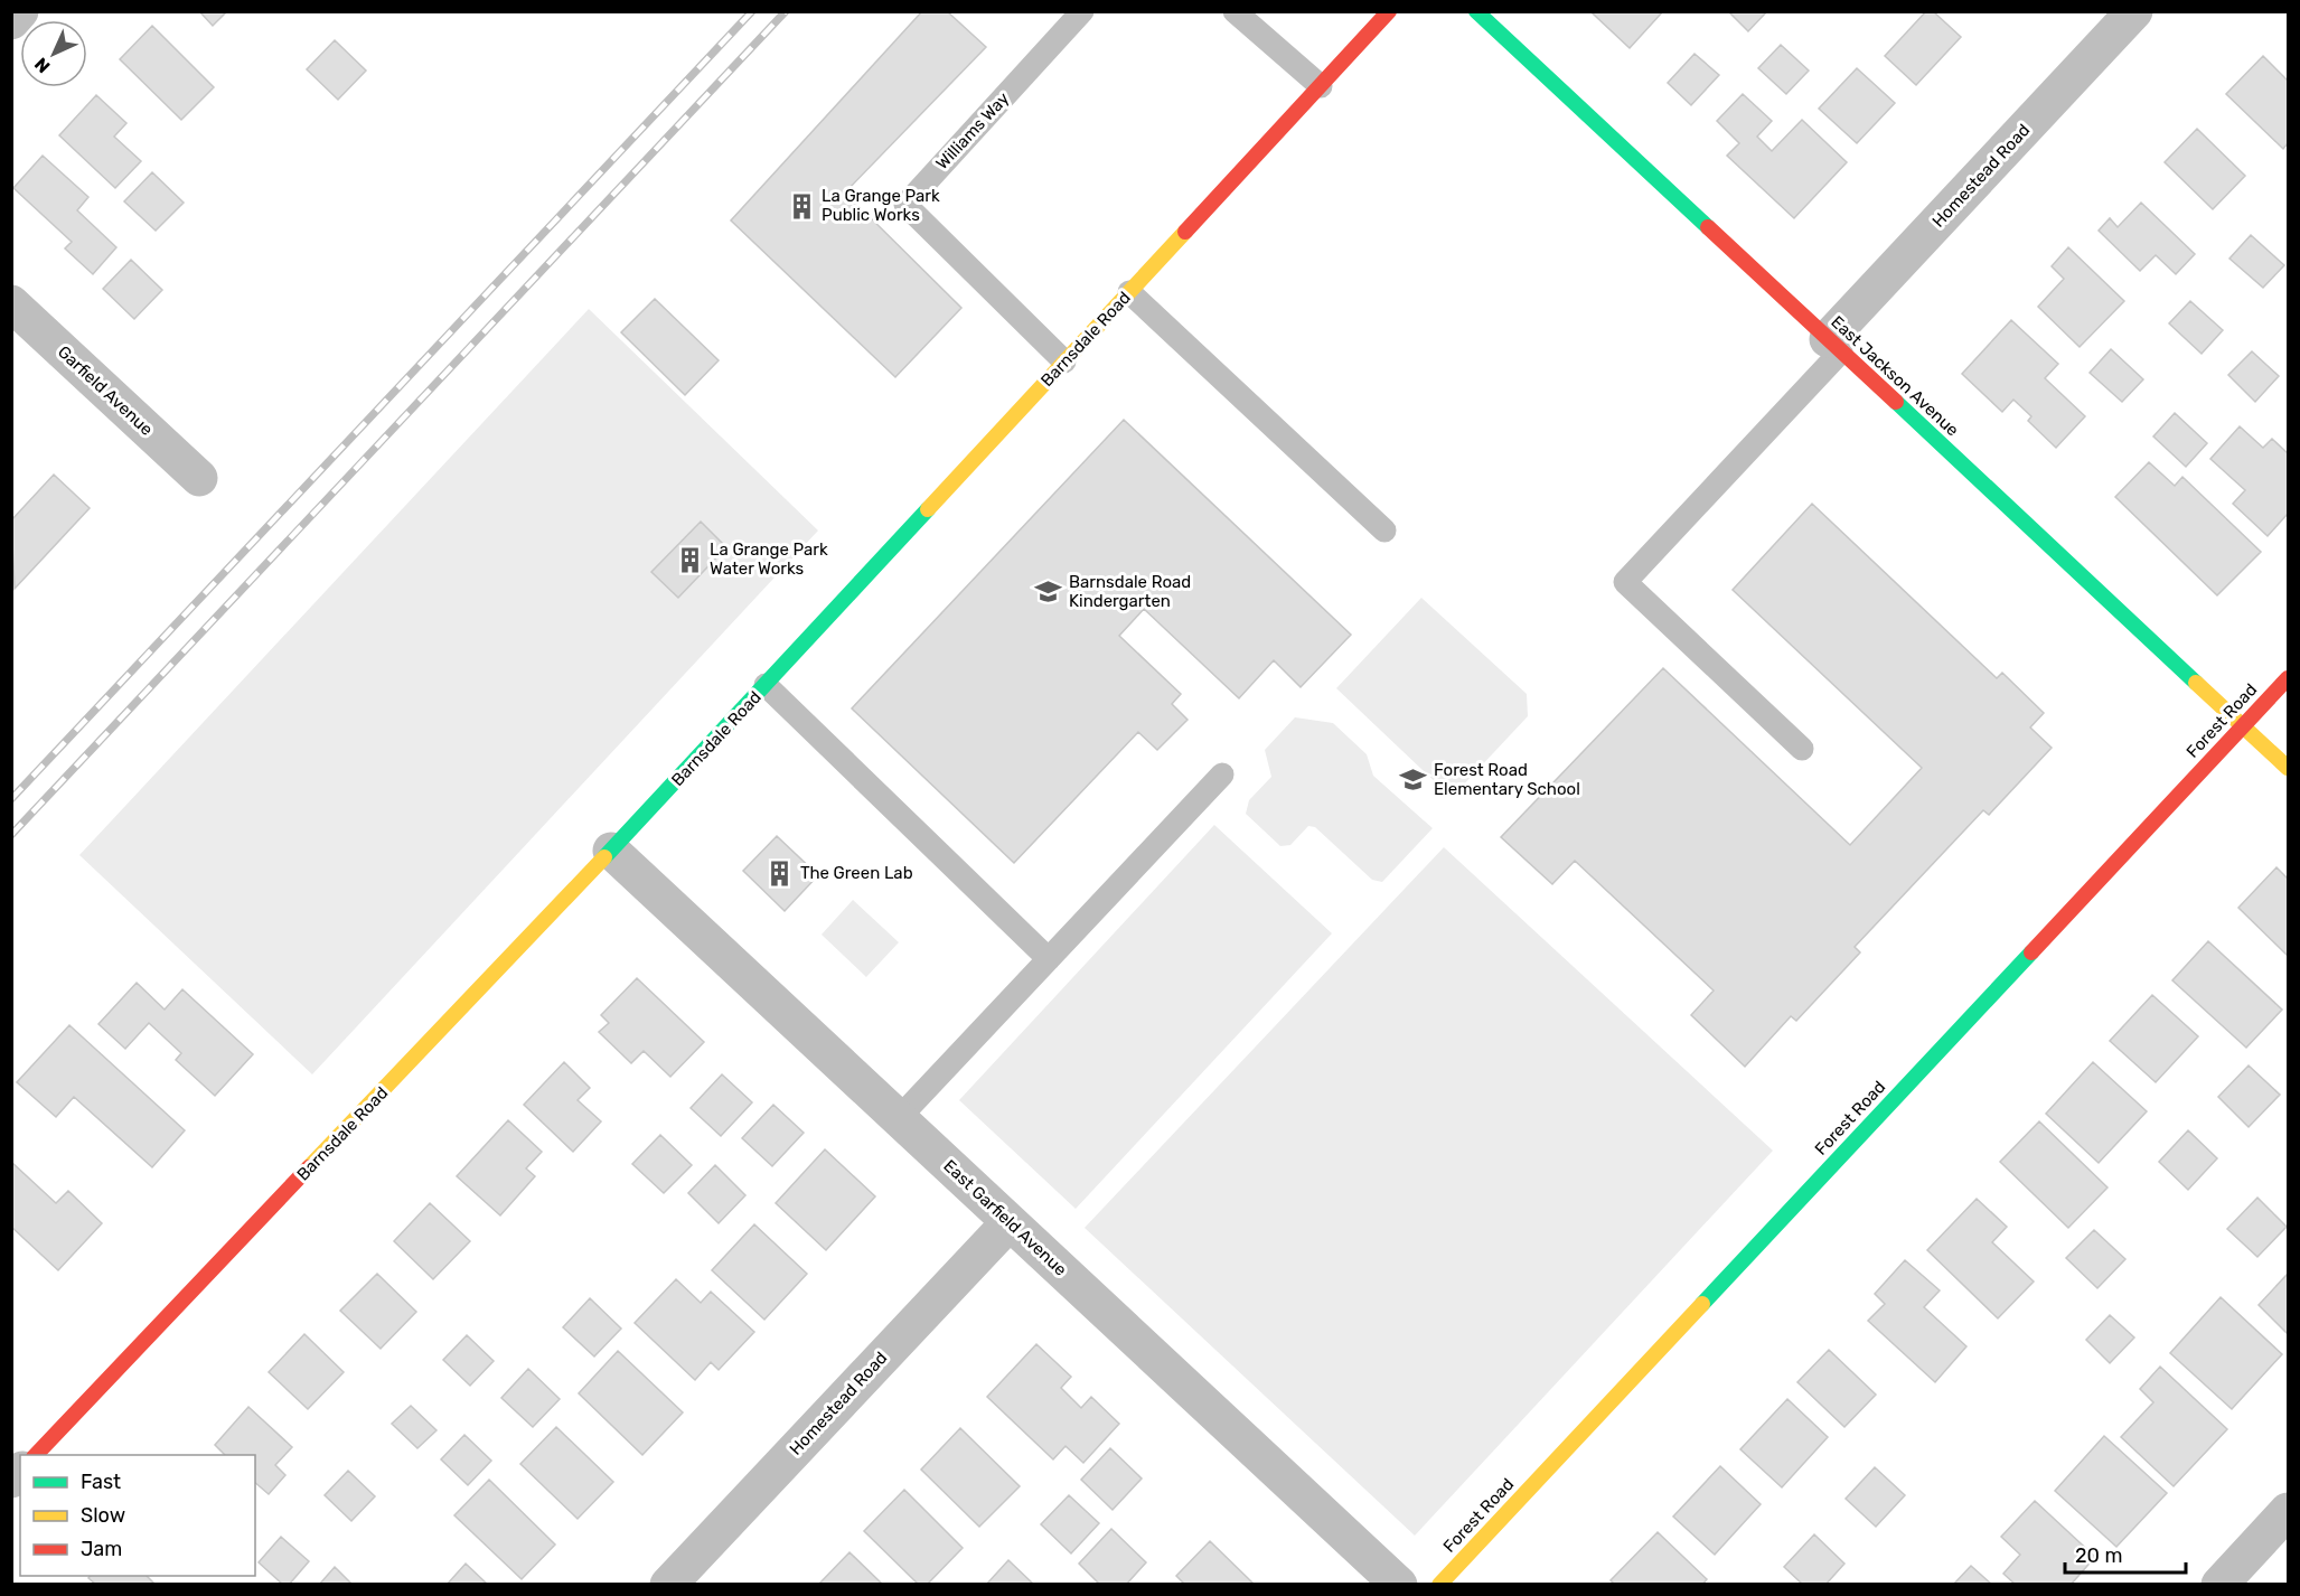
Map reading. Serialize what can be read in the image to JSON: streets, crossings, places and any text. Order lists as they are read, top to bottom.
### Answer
{
  "streets": {
    "street": [
      "Homestead Road",
      "Barnsdale Road",
      "East Jackson Avenue",
      "Garfield Avenue",
      "Forest Road",
      "East Garfield Avenue"
    ],
    "lane": ["Williams Way"]
  },
  "crossings": [
    ["Williams Way", "Barnsdale Road"],
    ["Homestead Road", "East Jackson Avenue"],
    ["Homestead Road", "East Garfield Avenue"],
    ["Barnsdale Road", "East Garfield Avenue"],
    ["East Jackson Avenue", "Forest Road"]
  ],
  "places": {
    "building": ["La Grange Park Public Works", "La Grange Park Water Works", "The Green Lab"],
    "school or university": ["Barnsdale Road Kindergarten", "Forest Road Elementary School"]
  },
  "legend": ["Fast", "Slow", "Jam"],
  "scale_bar": "20 m",
  "north": "bottom left"
}
